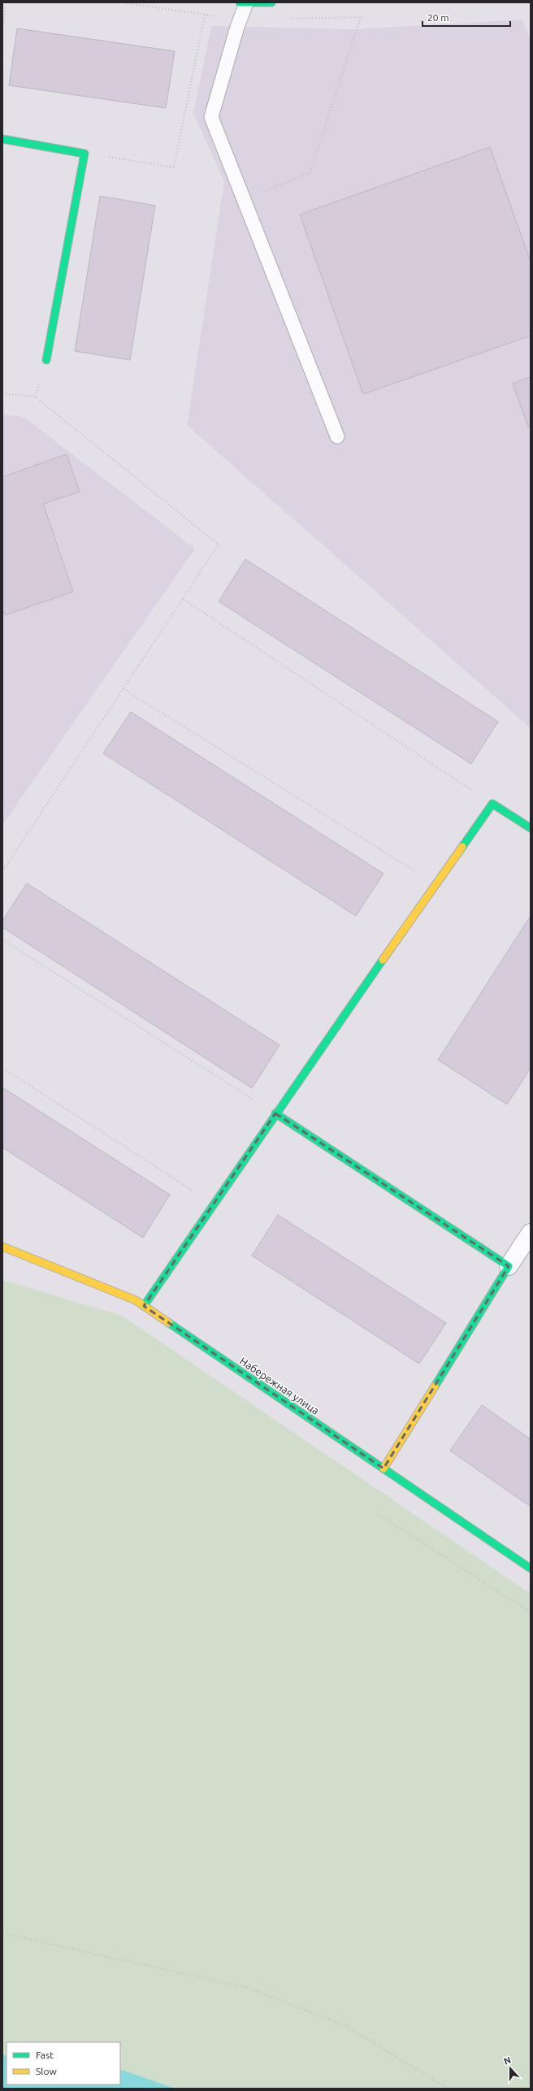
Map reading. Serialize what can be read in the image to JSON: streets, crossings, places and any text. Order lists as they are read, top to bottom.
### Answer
{
  "streets": {
    "street": ["Набережная улица"]
  },
  "legend": ["Fast", "Slow"],
  "scale_bar": "20 m",
  "north": "top"
}
